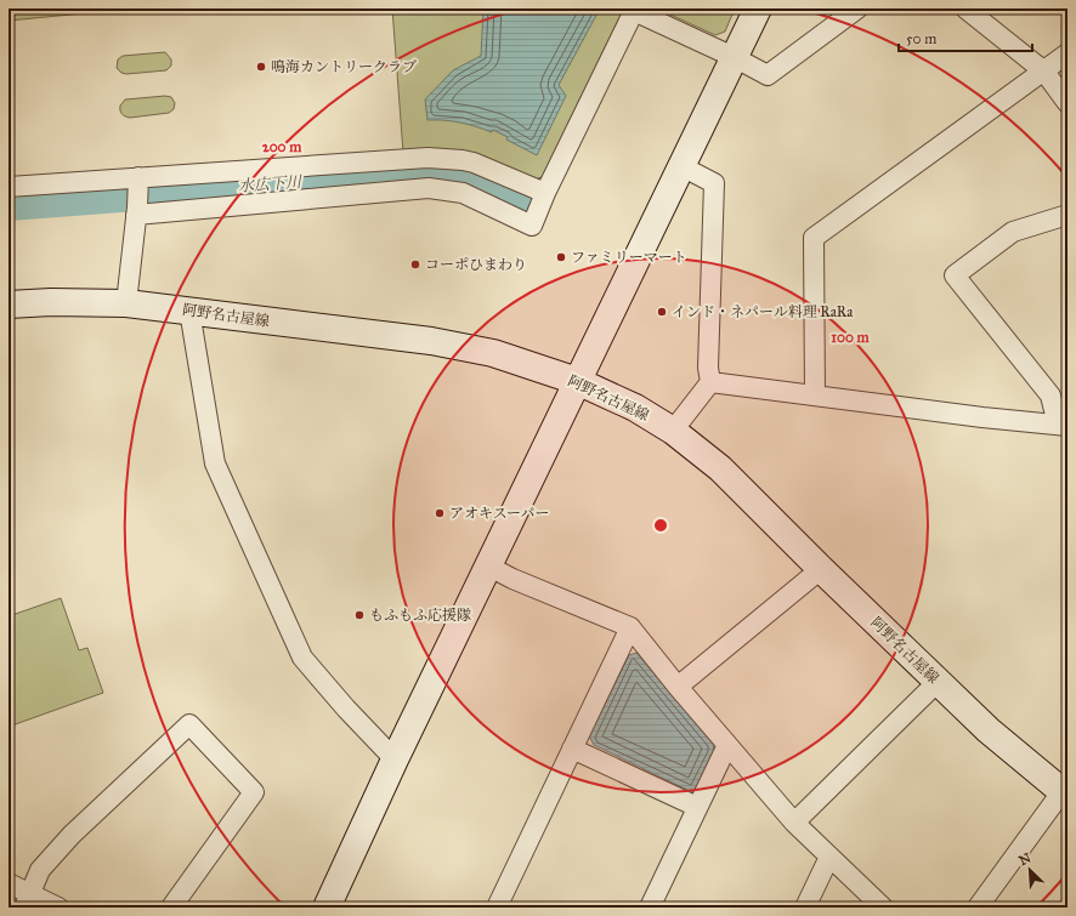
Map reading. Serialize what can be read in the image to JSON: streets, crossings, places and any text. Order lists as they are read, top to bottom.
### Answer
{
  "streets": {
    "main road": ["阿野名古屋線"]
  },
  "water": ["水広下川"],
  "places": [
    "鳴海カントリークラブ",
    "ファミリーマート",
    "コーポひまわり",
    "インド・ネパール料理 RaRa",
    "アオキスーパー",
    "もふもふ応援隊"
  ],
  "scale_bar": "50 m",
  "north": "top left",
  "rings": ["200 m", "100 m"]
}
